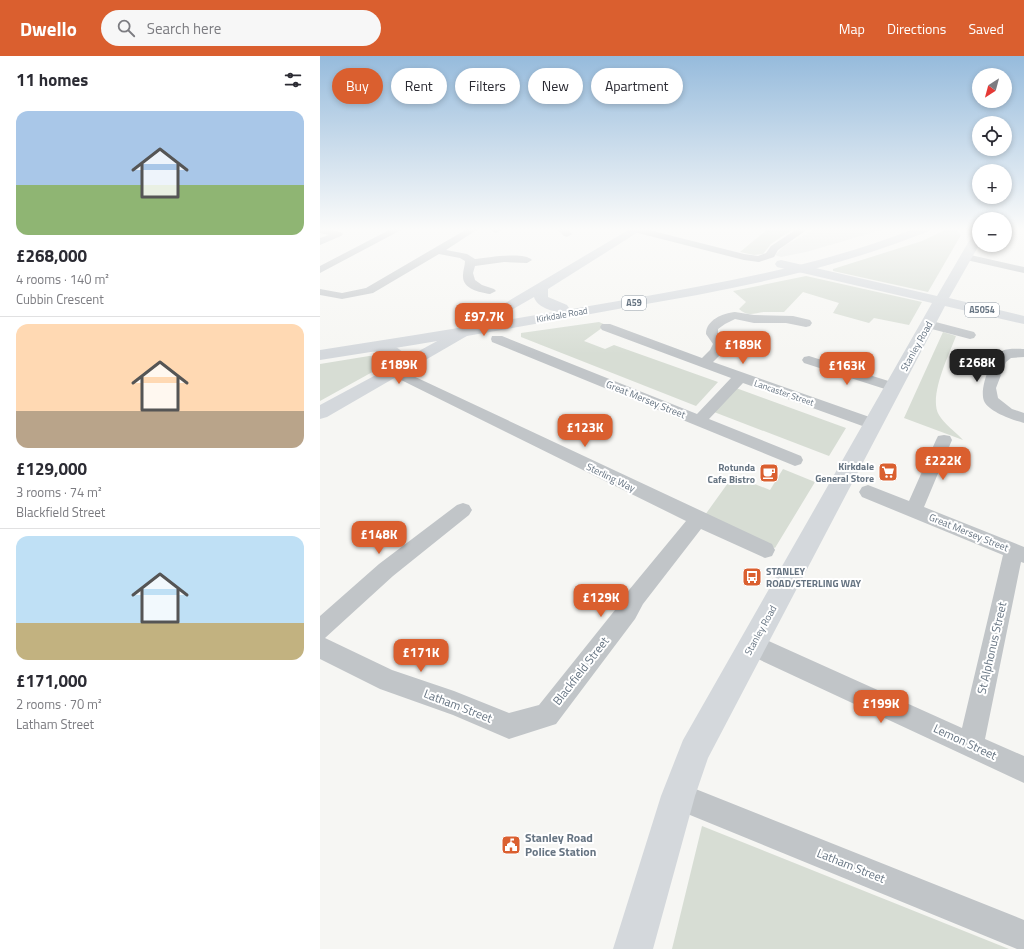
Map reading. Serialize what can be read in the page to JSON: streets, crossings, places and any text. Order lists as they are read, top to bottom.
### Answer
{
  "streets": {
    "main road": [
      "A59",
      "A5054",
      "Kirkdale Road",
      "Stanley Road"
    ],
    "street": [
      "Lancaster Street",
      "Great Mersey Street",
      "Sterling Way",
      "St Alphonus Street",
      "Blackfield Street",
      "Latham Street",
      "Lemon Street"
    ]
  },
  "crossings": [
    ["A5054", "Stanley Road"],
    ["Stanley Road", "Lancaster Street"],
    ["Stanley Road", "Latham Street"],
    ["Stanley Road", "Lemon Street"],
    ["Great Mersey Street", "St Alphonus Street"],
    ["Sterling Way", "Blackfield Street"],
    ["St Alphonus Street", "Lemon Street"],
    ["Blackfield Street", "Latham Street"]
  ],
  "places": {
    "supermarket": ["Kirkdale General Store"],
    "cafe": ["Rotunda Cafe Bistro"],
    "bus stop": ["STANLEY ROAD/STERLING WAY"],
    "public building": ["Stanley Road Police Station"]
  },
  "north": "bottom left",
  "page": {
    "header": "Dwello",
    "search": "Search here",
    "nav": ["Map", "Directions", "Saved"],
    "heading": "11 homes",
    "map_buttons": ["+", "−"],
    "chip": [
      "Buy",
      "Rent",
      "Filters",
      "New",
      "Apartment"
    ],
    "list": [
      {
        "name": "£268,000",
        "note": "4 rooms · 140 m² · Cubbin Crescent"
      },
      {
        "name": "£129,000",
        "note": "3 rooms · 74 m² · Blackfield Street"
      },
      {
        "name": "£171,000",
        "note": "2 rooms · 70 m² · Latham Street"
      }
    ],
    "price": [
      "£97.7K",
      "£189K",
      "£268K",
      "£189K",
      "£163K",
      "£123K",
      "£222K",
      "£148K",
      "£129K",
      "£171K",
      "£199K"
    ]
  }
}
